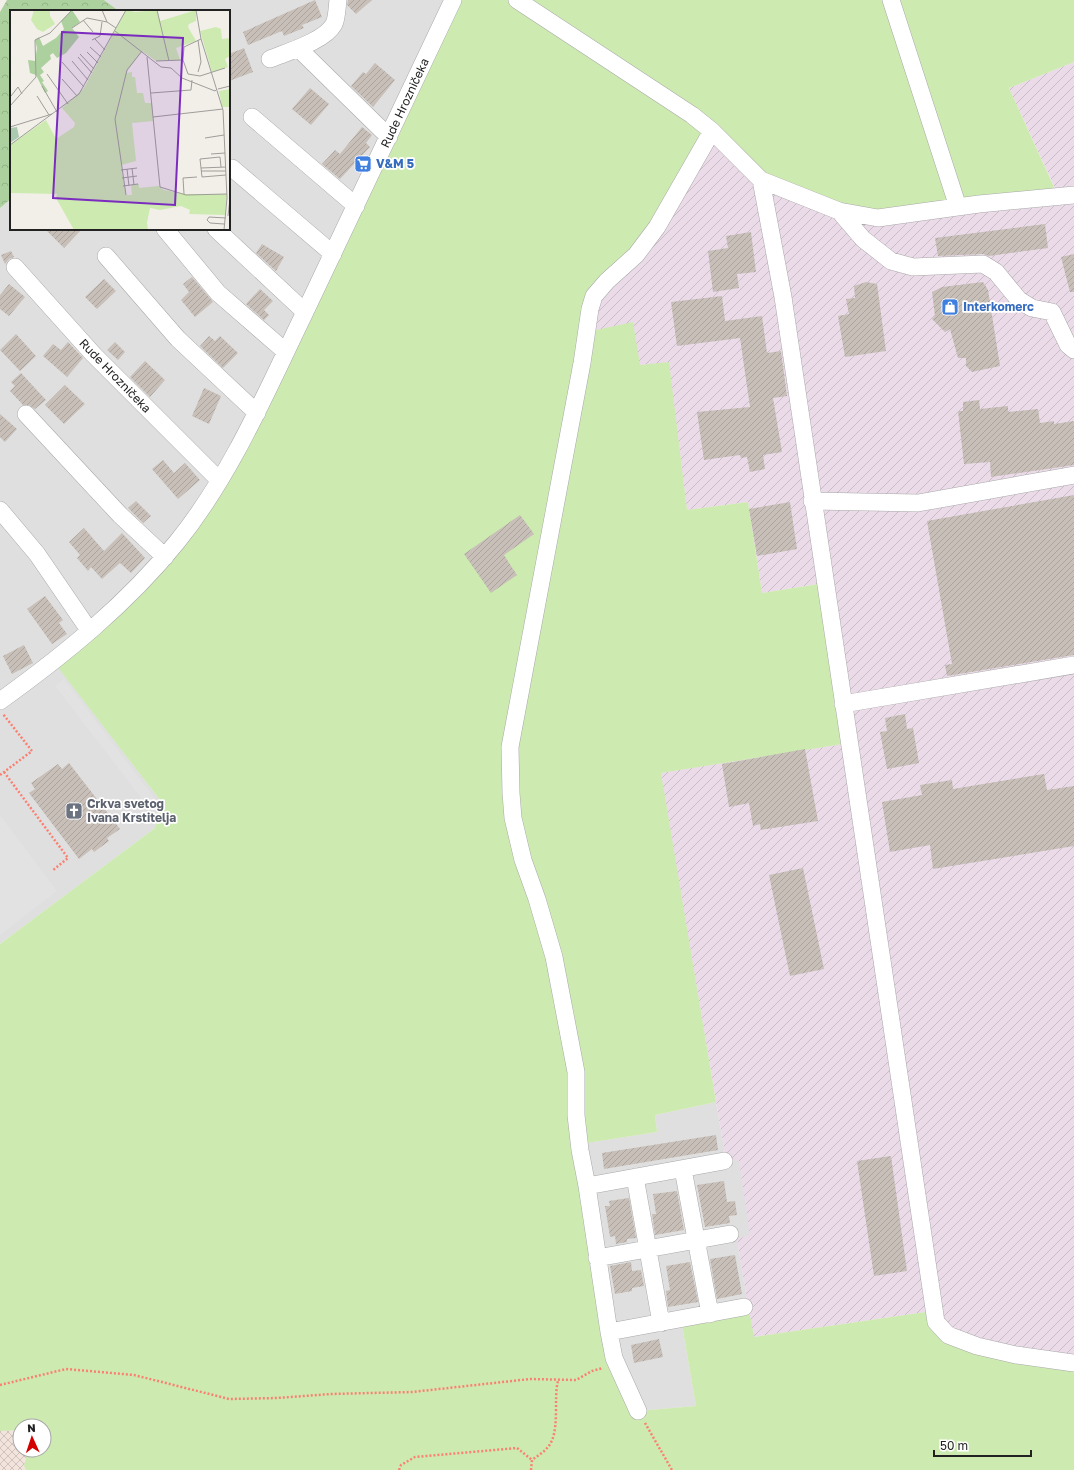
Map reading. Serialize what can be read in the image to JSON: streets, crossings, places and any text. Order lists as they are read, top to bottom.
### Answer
{
  "streets": {
    "street": ["Rude Hrozničeka"]
  },
  "places": {
    "supermarket": ["V&M 5"],
    "shop": ["Interkomerc"],
    "church": ["Crkva svetog Ivana Krstitelja"]
  },
  "scale_bar": "50 m",
  "north": "top"
}
